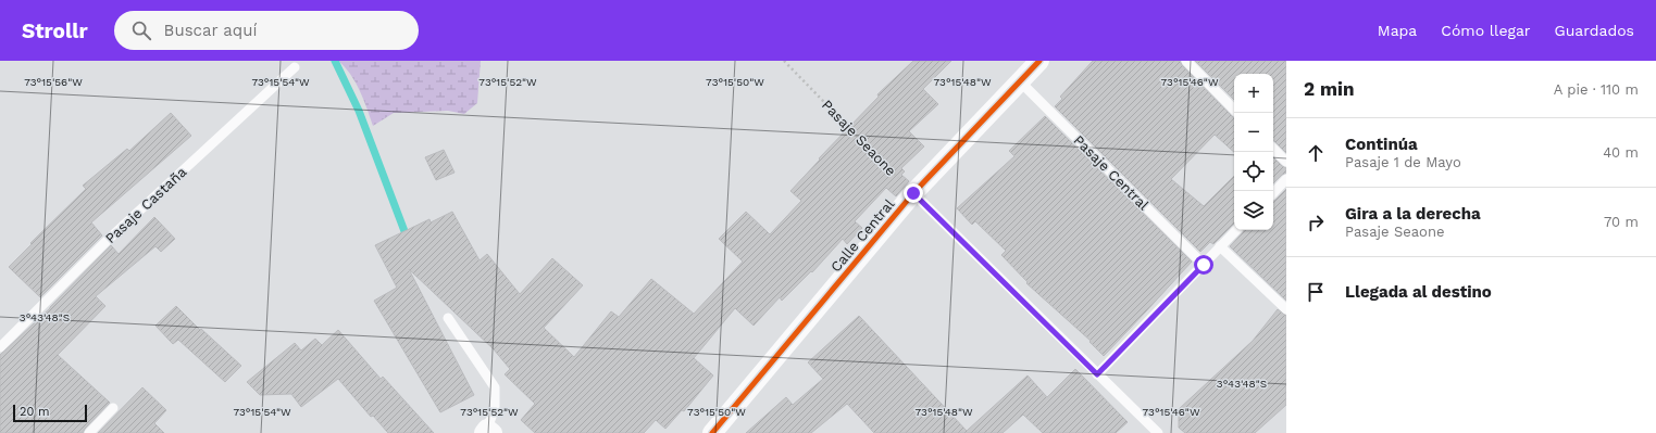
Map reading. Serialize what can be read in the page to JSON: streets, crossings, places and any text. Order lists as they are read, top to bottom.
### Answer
{
  "streets": {
    "street": ["Calle Central"],
    "lane": ["Pasaje Central", "Pasaje Castaña"],
    "path": ["Pasaje Seaone"]
  },
  "crossings": [
    ["Pasaje Seaone", "Calle Central"],
    ["Pasaje Central", "Calle Central"]
  ],
  "scale_bar": "20 m",
  "page": {
    "header": "Strollr",
    "search": "Buscar aquí",
    "nav": ["Mapa", "Cómo llegar", "Guardados"],
    "heading": ["2 min", "A pie · 110 m"],
    "map_buttons": ["+", "−"],
    "list": [
      ["Continúa", "Pasaje 1 de Mayo", "40 m"],
      ["Gira a la derecha", "Pasaje Seaone", "70 m"],
      "Llegada al destino"
    ],
    "scale": "20 m"
  },
  "coordinates": [
    "73°15'56\"W",
    "73°15'54\"W",
    "73°15'52\"W",
    "73°15'50\"W",
    "73°15'48\"W",
    "73°15'46\"W",
    "3°43'48\"S"
  ]
}
